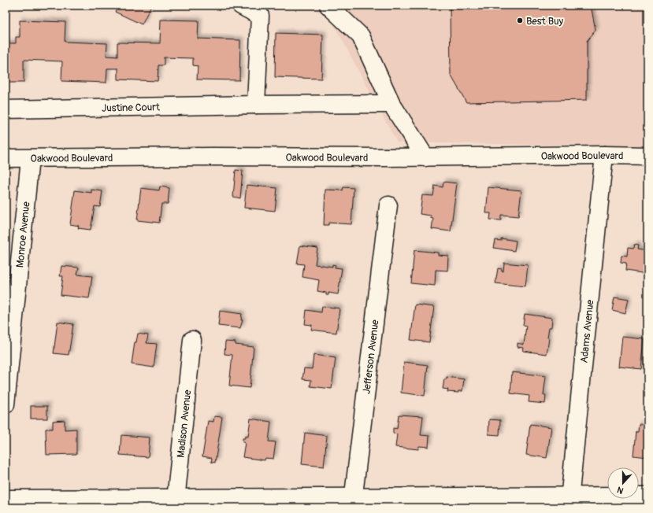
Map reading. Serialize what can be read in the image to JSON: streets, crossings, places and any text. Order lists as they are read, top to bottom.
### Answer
{
  "streets": {
    "street": [
      "Justine Court",
      "Oakwood Boulevard",
      "Monroe Avenue",
      "Adams Avenue",
      "Jefferson Avenue",
      "Madison Avenue"
    ]
  },
  "crossings": [
    ["Oakwood Boulevard", "Monroe Avenue"],
    ["Oakwood Boulevard", "Adams Avenue"]
  ],
  "places": ["Best Buy"],
  "north": "bottom"
}
